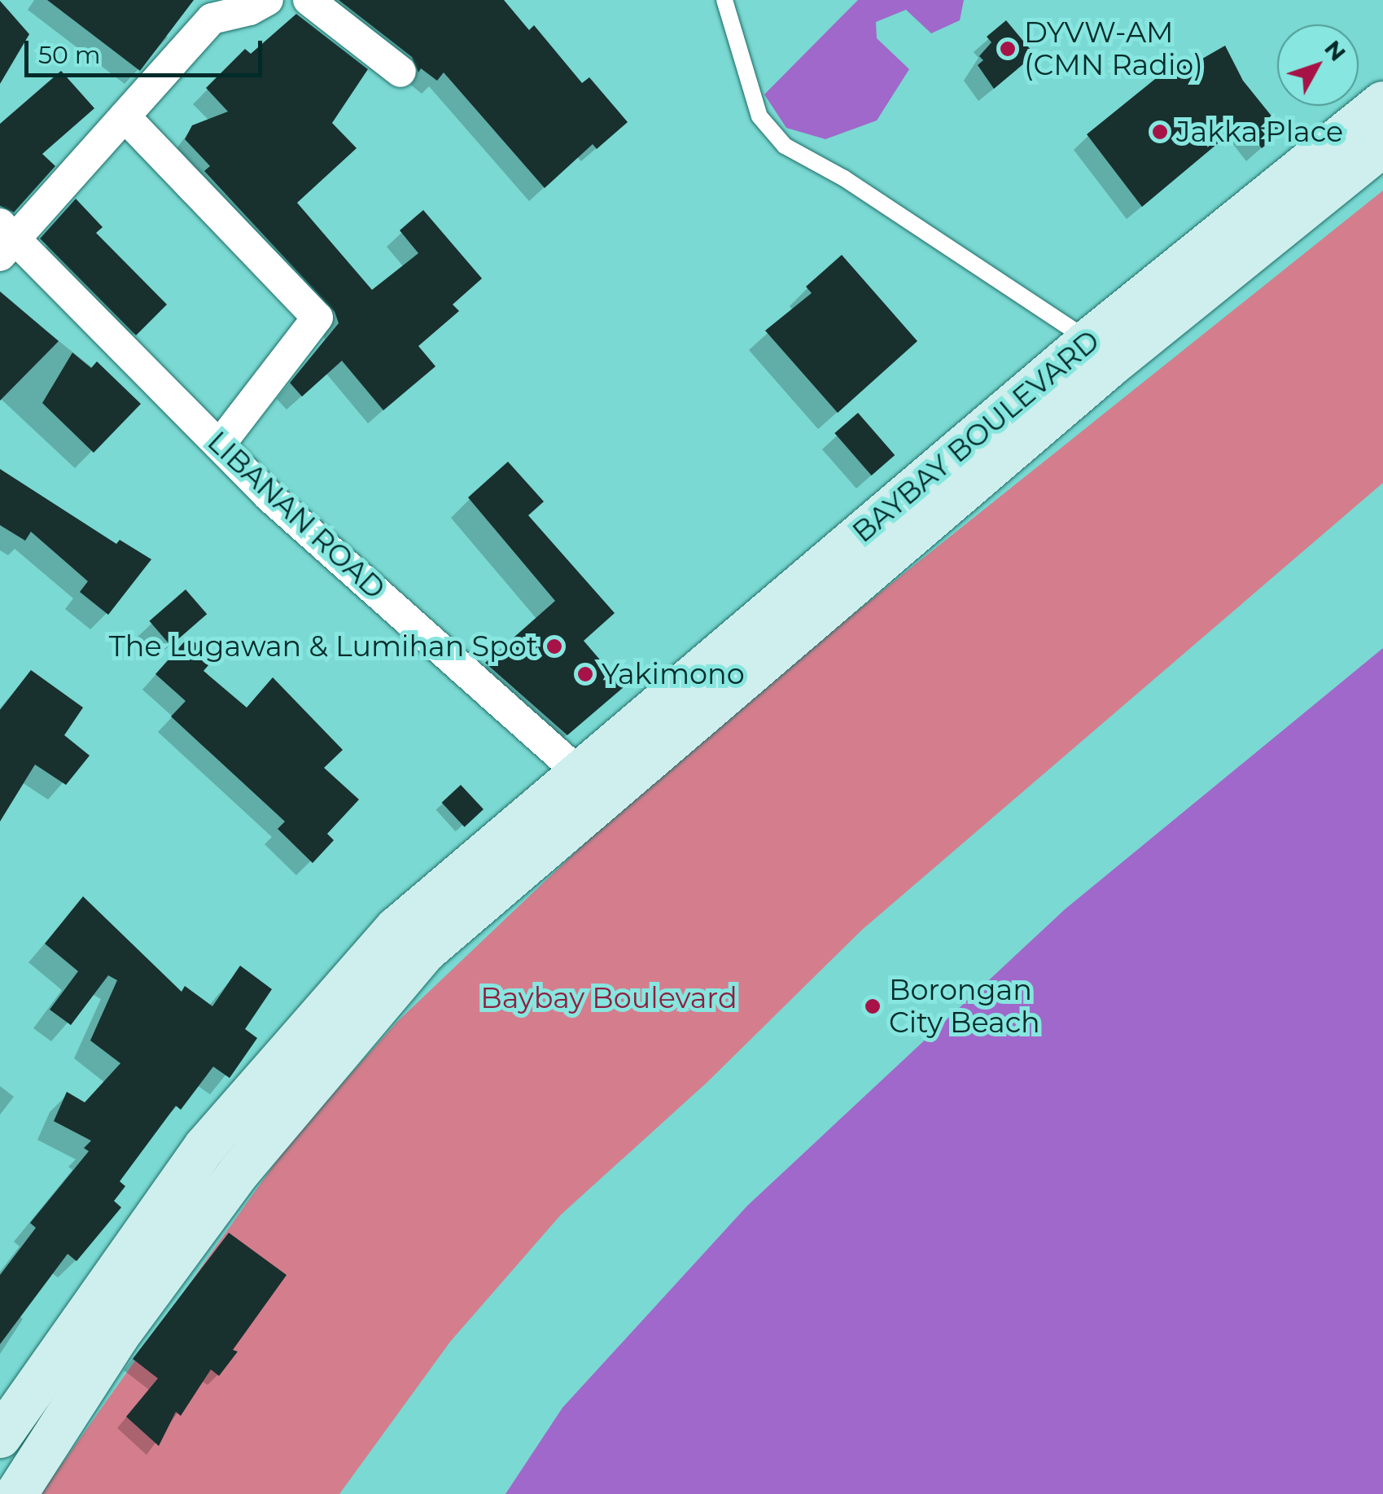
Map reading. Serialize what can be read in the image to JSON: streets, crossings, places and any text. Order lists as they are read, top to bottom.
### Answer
{
  "streets": {
    "street": ["BAYBAY BOULEVARD", "LIBANAN ROAD"]
  },
  "crossings": [
    ["BAYBAY BOULEVARD", "LIBANAN ROAD"]
  ],
  "parks": ["Baybay Boulevard"],
  "places": [
    "DYVW-AM (CMN Radio)",
    "Jakka Place",
    "The Lugawan & Lumihan Spot",
    "Yakimono",
    "Borongan City Beach"
  ],
  "scale_bar": "50 m",
  "north": "top right"
}
